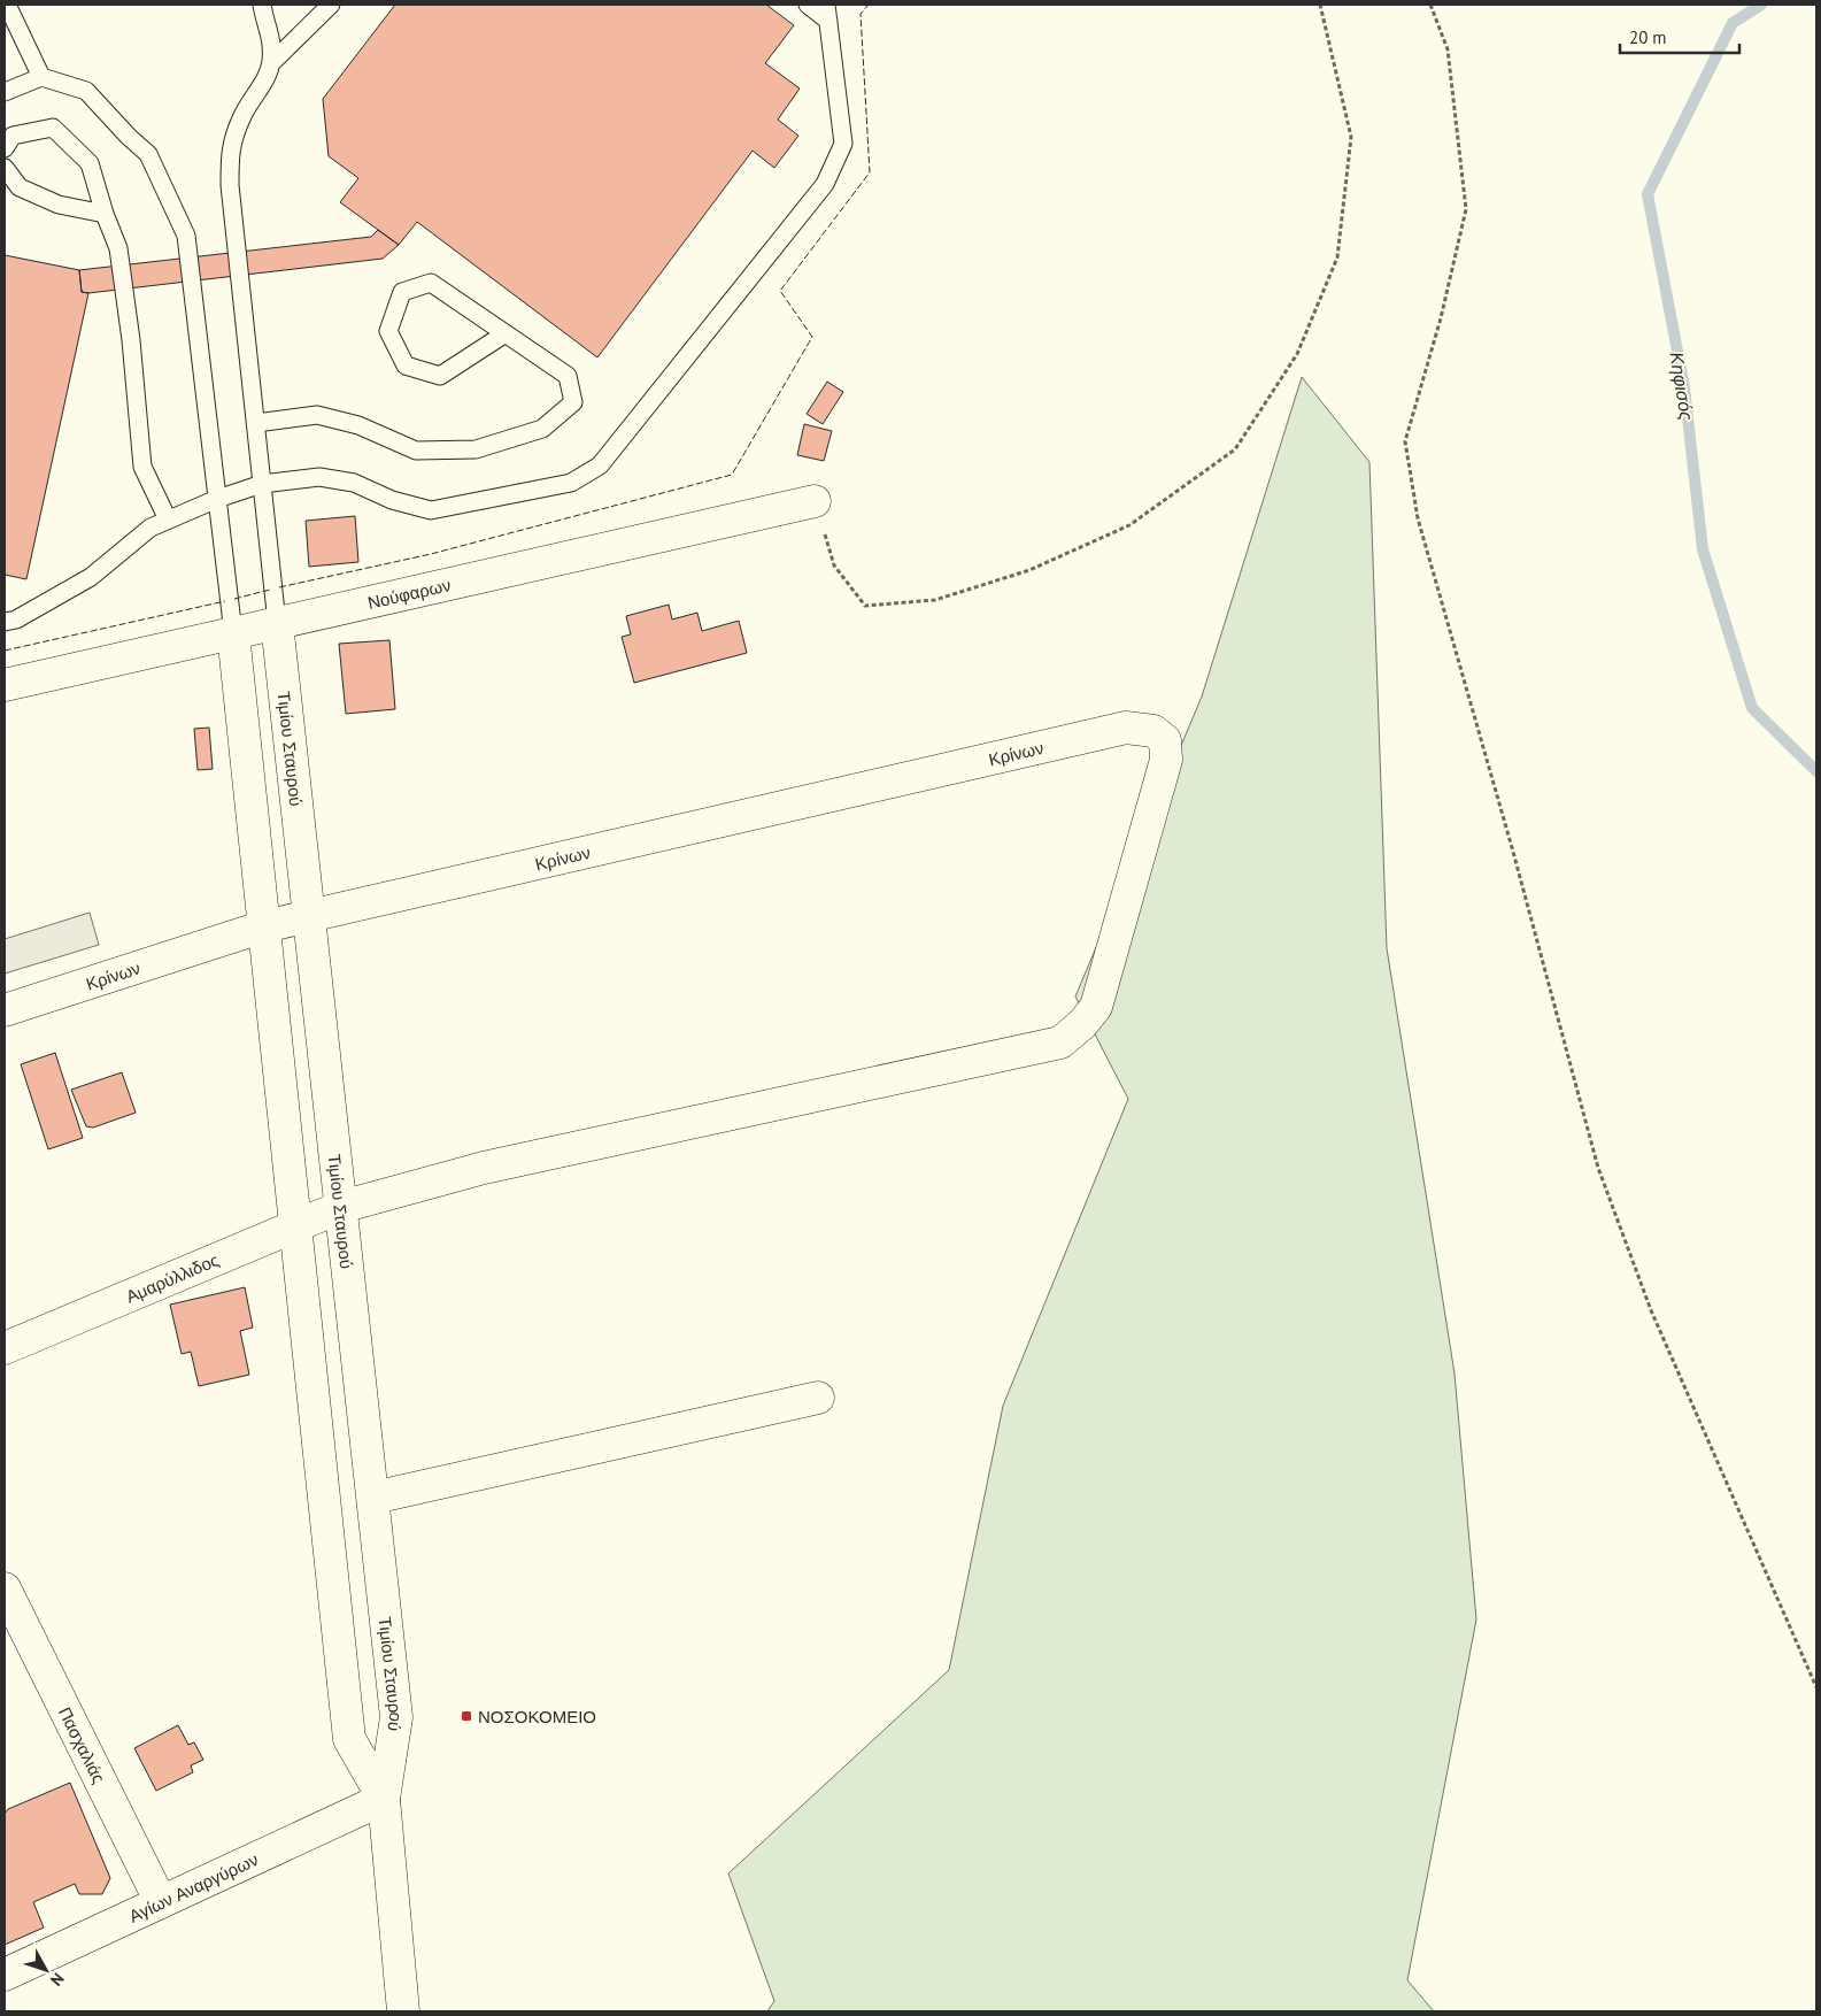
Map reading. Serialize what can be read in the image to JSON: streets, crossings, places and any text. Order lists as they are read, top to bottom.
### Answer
{
  "streets": {
    "street": [
      "Νούφαρων",
      "Τιμίου Σταυρού",
      "Κρίνων",
      "Αμαρύλλιδος",
      "Πασχαλιάς",
      "Αγίων Αναργύρων"
    ]
  },
  "crossings": [
    ["Νούφαρων", "Τιμίου Σταυρού"],
    ["Τιμίου Σταυρού", "Κρίνων"],
    ["Τιμίου Σταυρού", "Αμαρύλλιδος"],
    ["Τιμίου Σταυρού", "Αγίων Αναργύρων"],
    ["Κρίνων", "Αμαρύλλιδος"],
    ["Πασχαλιάς", "Αγίων Αναργύρων"]
  ],
  "water": ["Κηφισός"],
  "places": {
    "transit": ["ΝΟΣΟΚΟΜΕΙΟ"]
  },
  "scale_bar": "20 m",
  "north": "bottom right"
}
